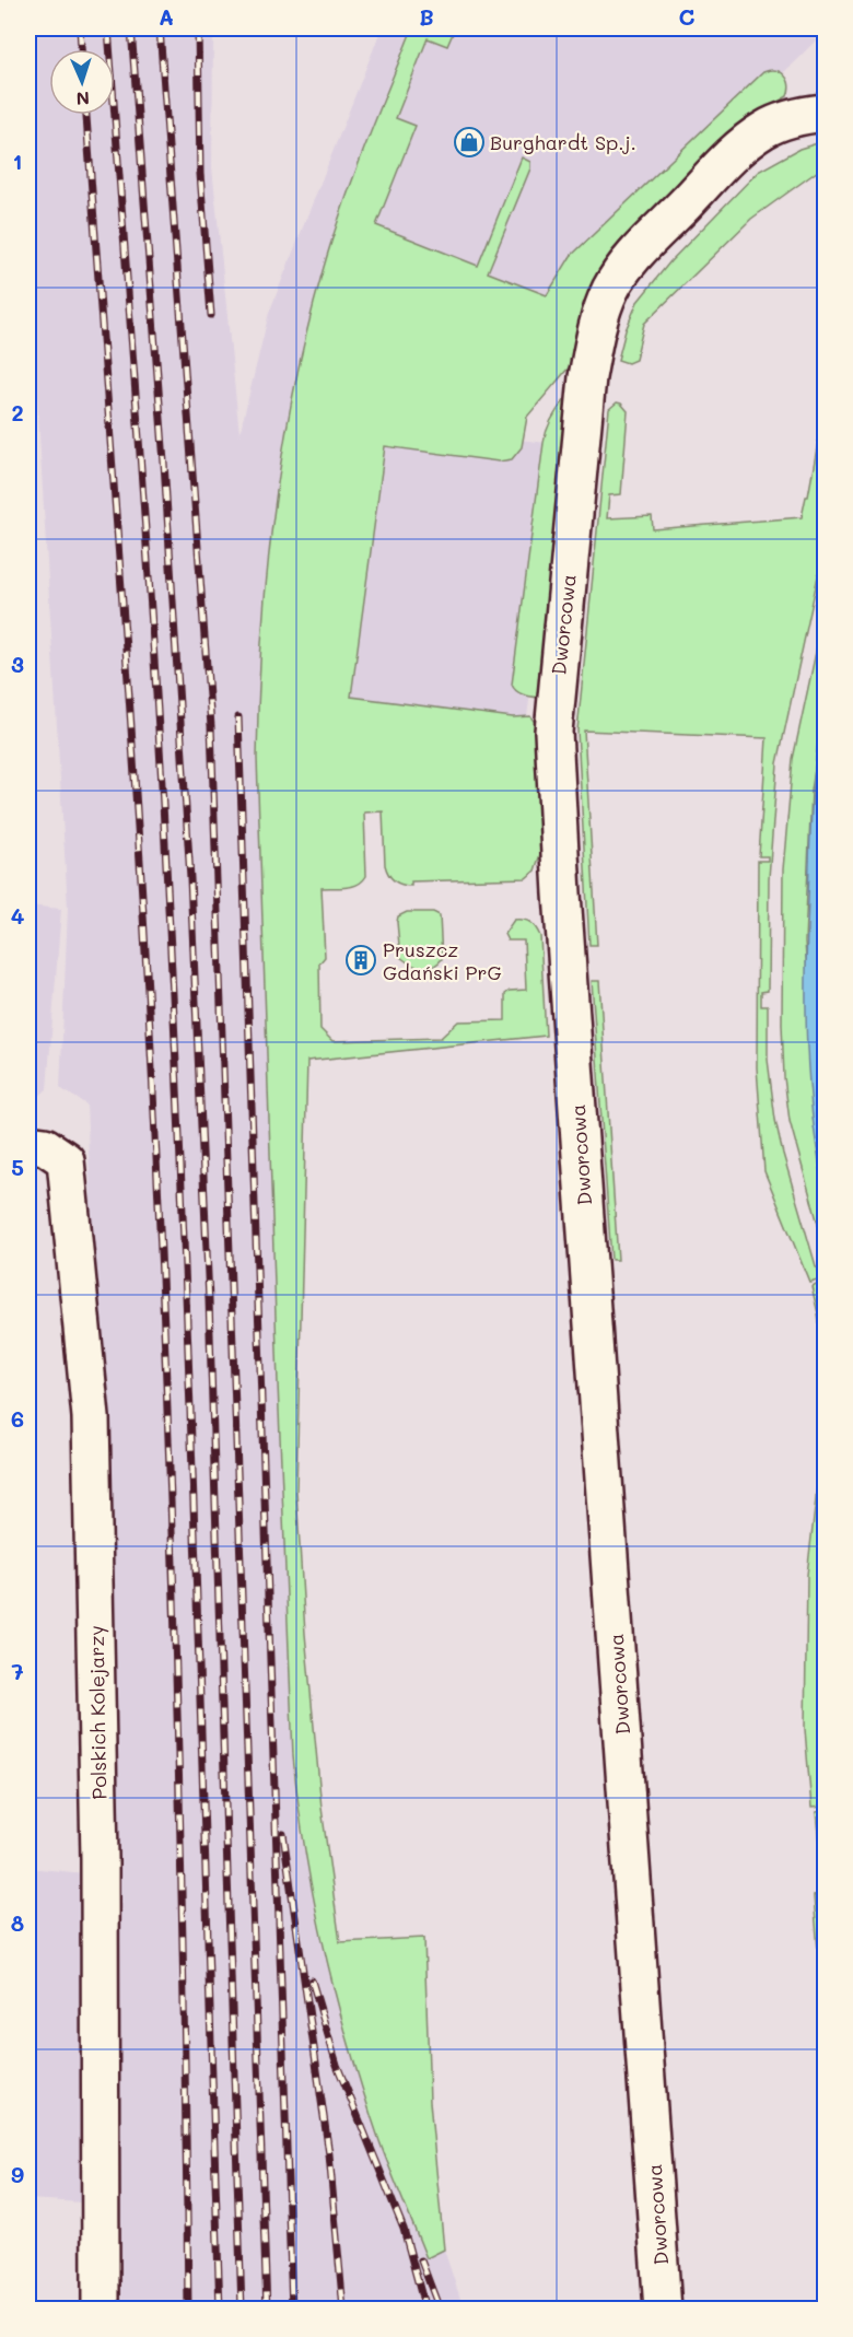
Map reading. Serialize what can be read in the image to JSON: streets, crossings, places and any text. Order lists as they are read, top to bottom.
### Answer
{
  "streets": {
    "street": ["Dworcowa", "Polskich Kolejarzy"]
  },
  "places": {
    "shop": ["Burghardt Sp.j."],
    "building": ["Pruszcz Gdański PrG"]
  },
  "north": "bottom",
  "grid": {
    "columns": ["A", "B", "C"],
    "rows": [
      "1",
      "2",
      "3",
      "4",
      "5",
      "6",
      "7",
      "8",
      "9"
    ]
  }
}
